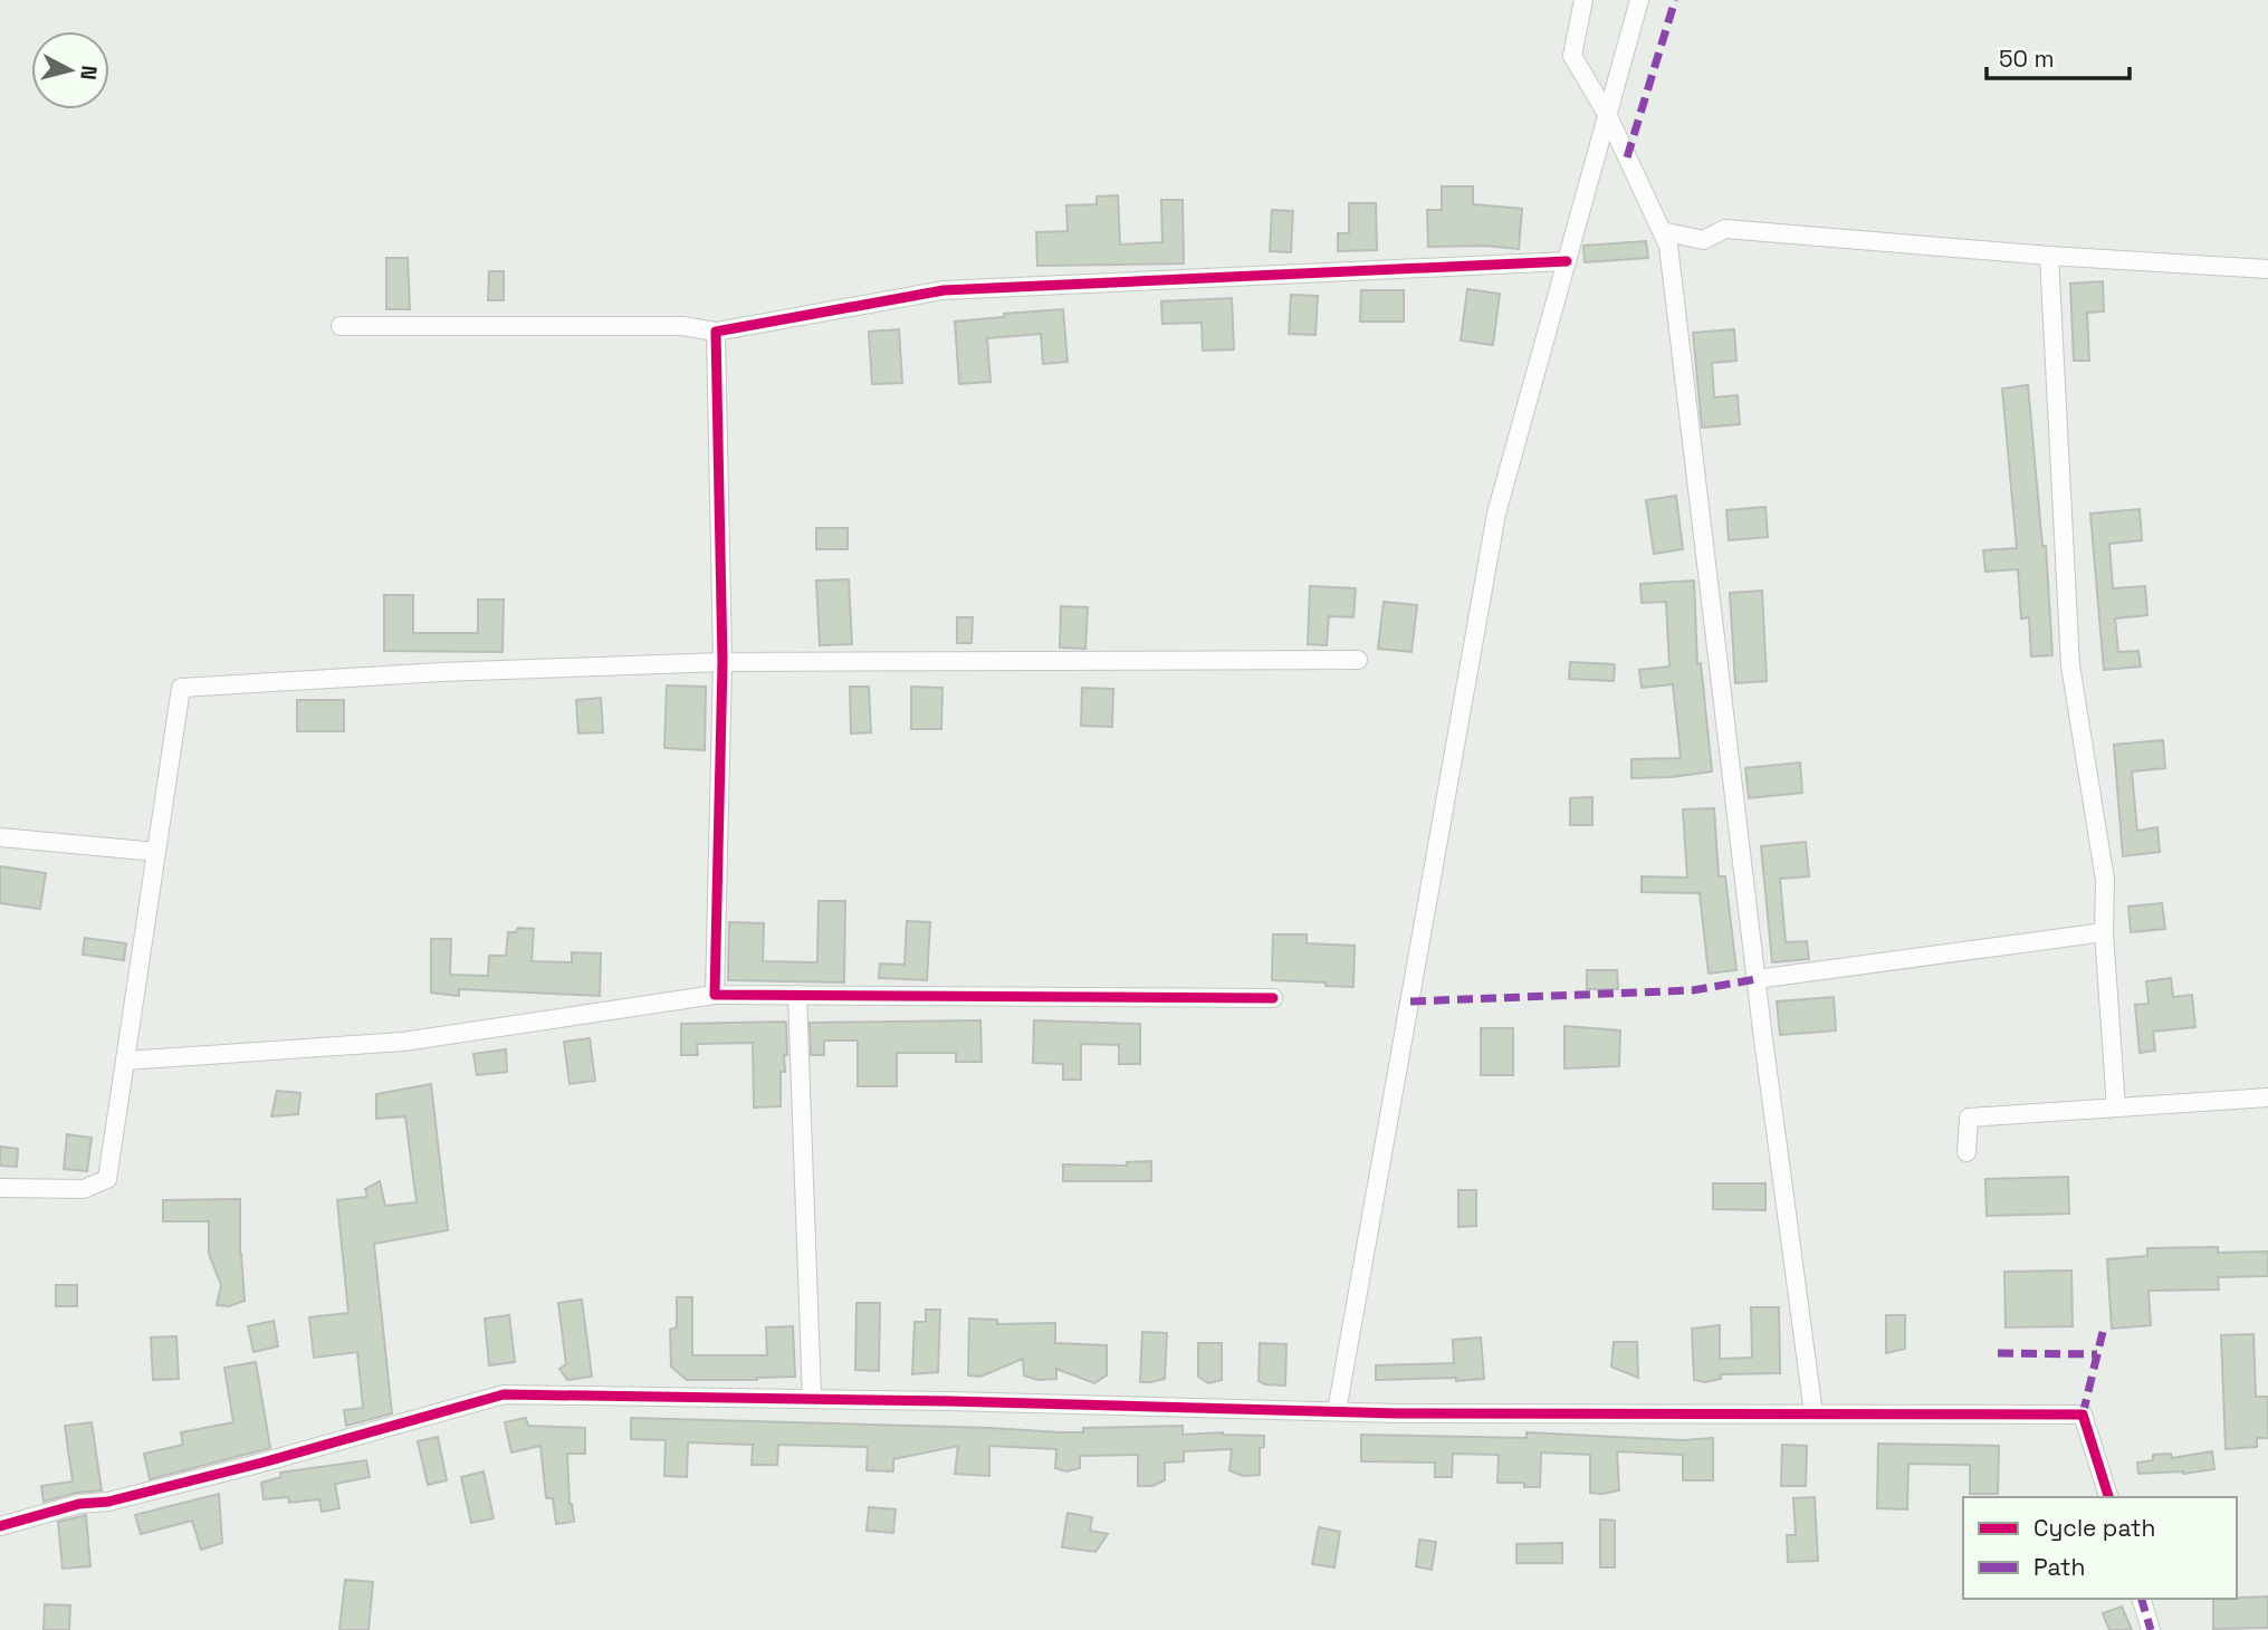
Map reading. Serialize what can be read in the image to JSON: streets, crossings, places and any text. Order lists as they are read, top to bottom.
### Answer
{
  "legend": ["Cycle path", "Path"],
  "scale_bar": "50 m",
  "north": "right"
}
